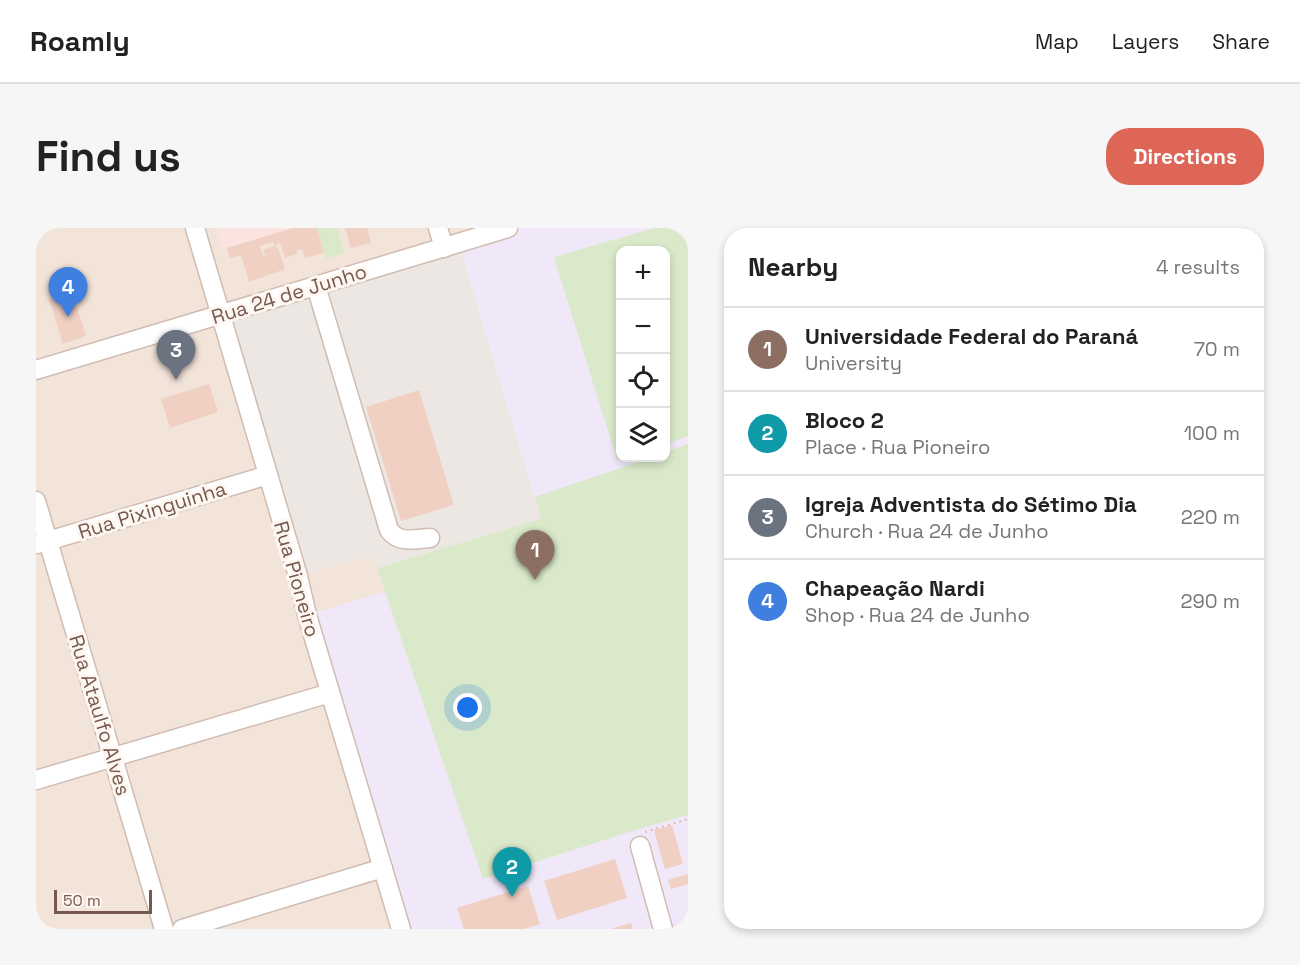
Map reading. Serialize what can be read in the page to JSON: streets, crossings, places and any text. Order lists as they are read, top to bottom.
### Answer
{
  "streets": {
    "street": [
      "Rua 24 de Junho",
      "Rua Pixinguinha",
      "Rua Pioneiro",
      "Rua Ataulfo Alves"
    ]
  },
  "crossings": [
    ["Rua 24 de Junho", "Rua Pioneiro"],
    ["Rua Pixinguinha", "Rua Pioneiro"],
    ["Rua Pixinguinha", "Rua Ataulfo Alves"]
  ],
  "scale_bar": "50 m",
  "page": {
    "header": "Roamly",
    "nav": ["Map", "Layers", "Share"],
    "buttons": "Directions",
    "title": "Find us",
    "heading": ["Nearby", "4 results"],
    "map_buttons": ["+", "−"],
    "pins": [
      "4",
      "3",
      "1",
      "2"
    ],
    "list": [
      {
        "mark": "1",
        "name": "Universidade Federal do Paraná",
        "note": "University",
        "value": "70 m"
      },
      {
        "mark": "2",
        "name": "Bloco 2",
        "note": "Place · Rua Pioneiro",
        "value": "100 m"
      },
      {
        "mark": "3",
        "name": "Igreja Adventista do Sétimo Dia",
        "note": "Church · Rua 24 de Junho",
        "value": "220 m"
      },
      {
        "mark": "4",
        "name": "Chapeação Nardi",
        "note": "Shop · Rua 24 de Junho",
        "value": "290 m"
      }
    ],
    "scale": "50 m"
  }
}
